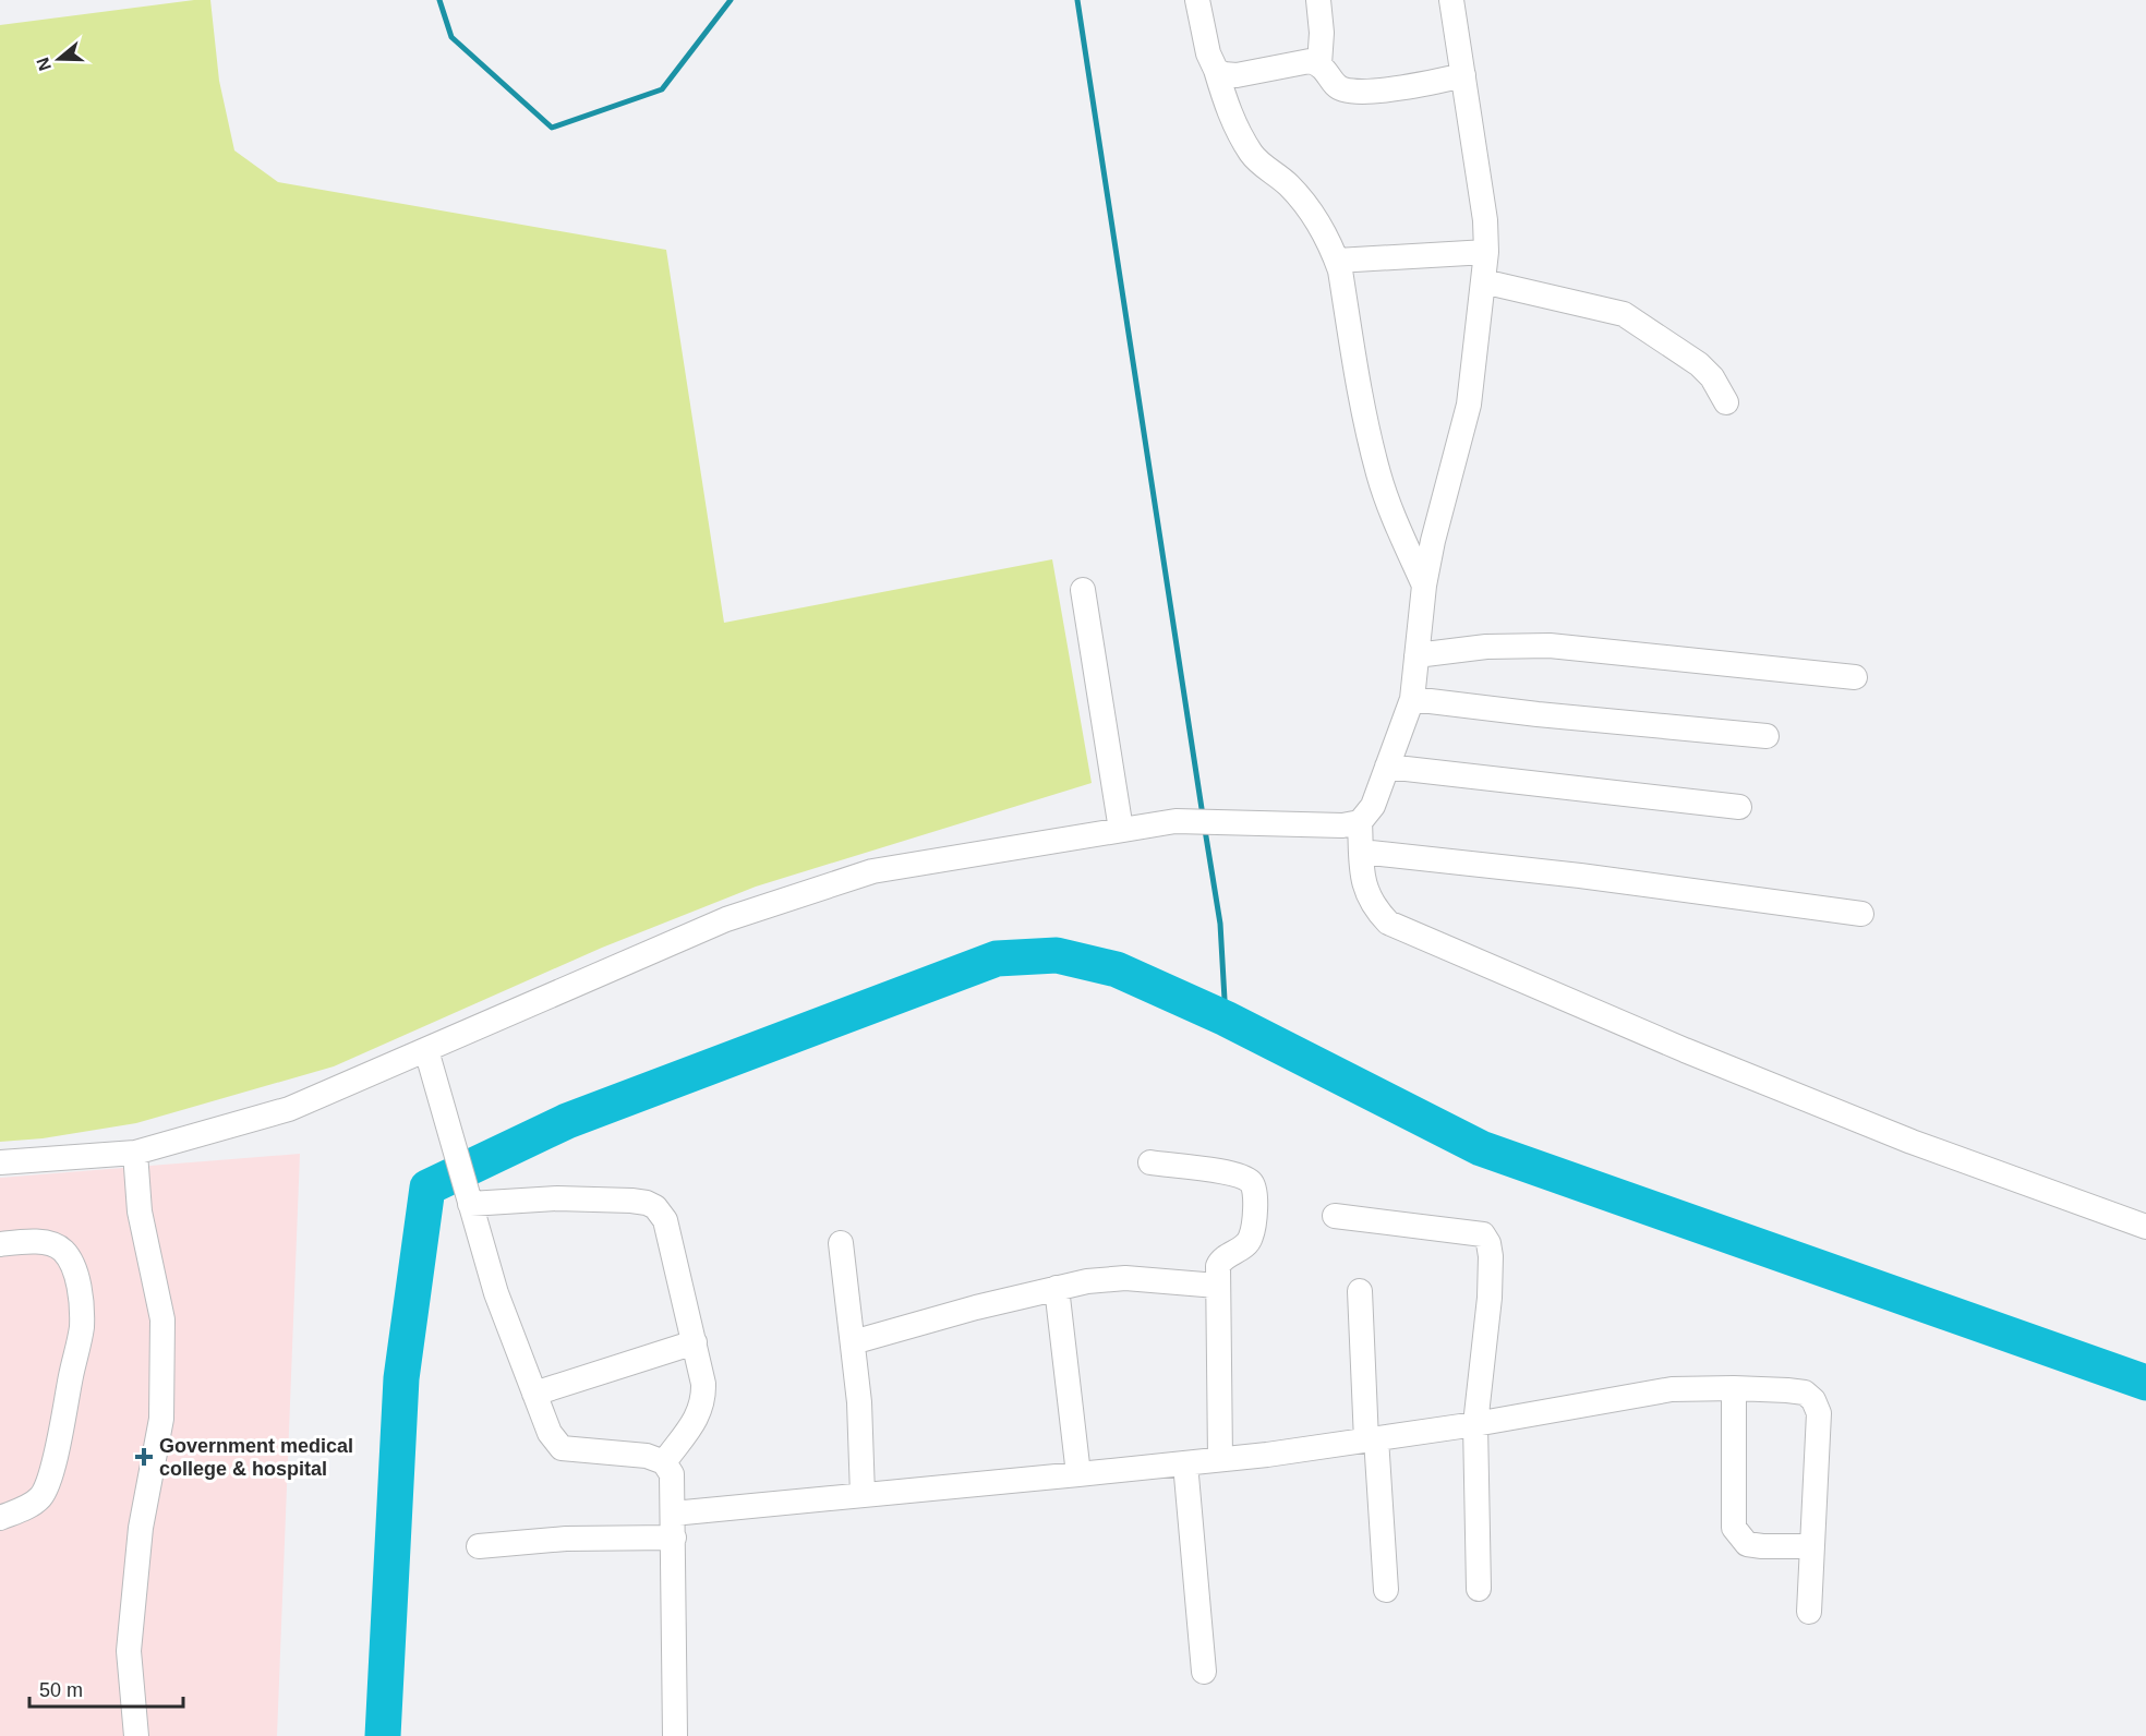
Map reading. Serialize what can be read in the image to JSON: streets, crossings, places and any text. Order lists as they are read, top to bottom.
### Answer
{
  "places": {
    "health": ["Government medical college & hospital"]
  },
  "scale_bar": "50 m",
  "north": "left"
}
